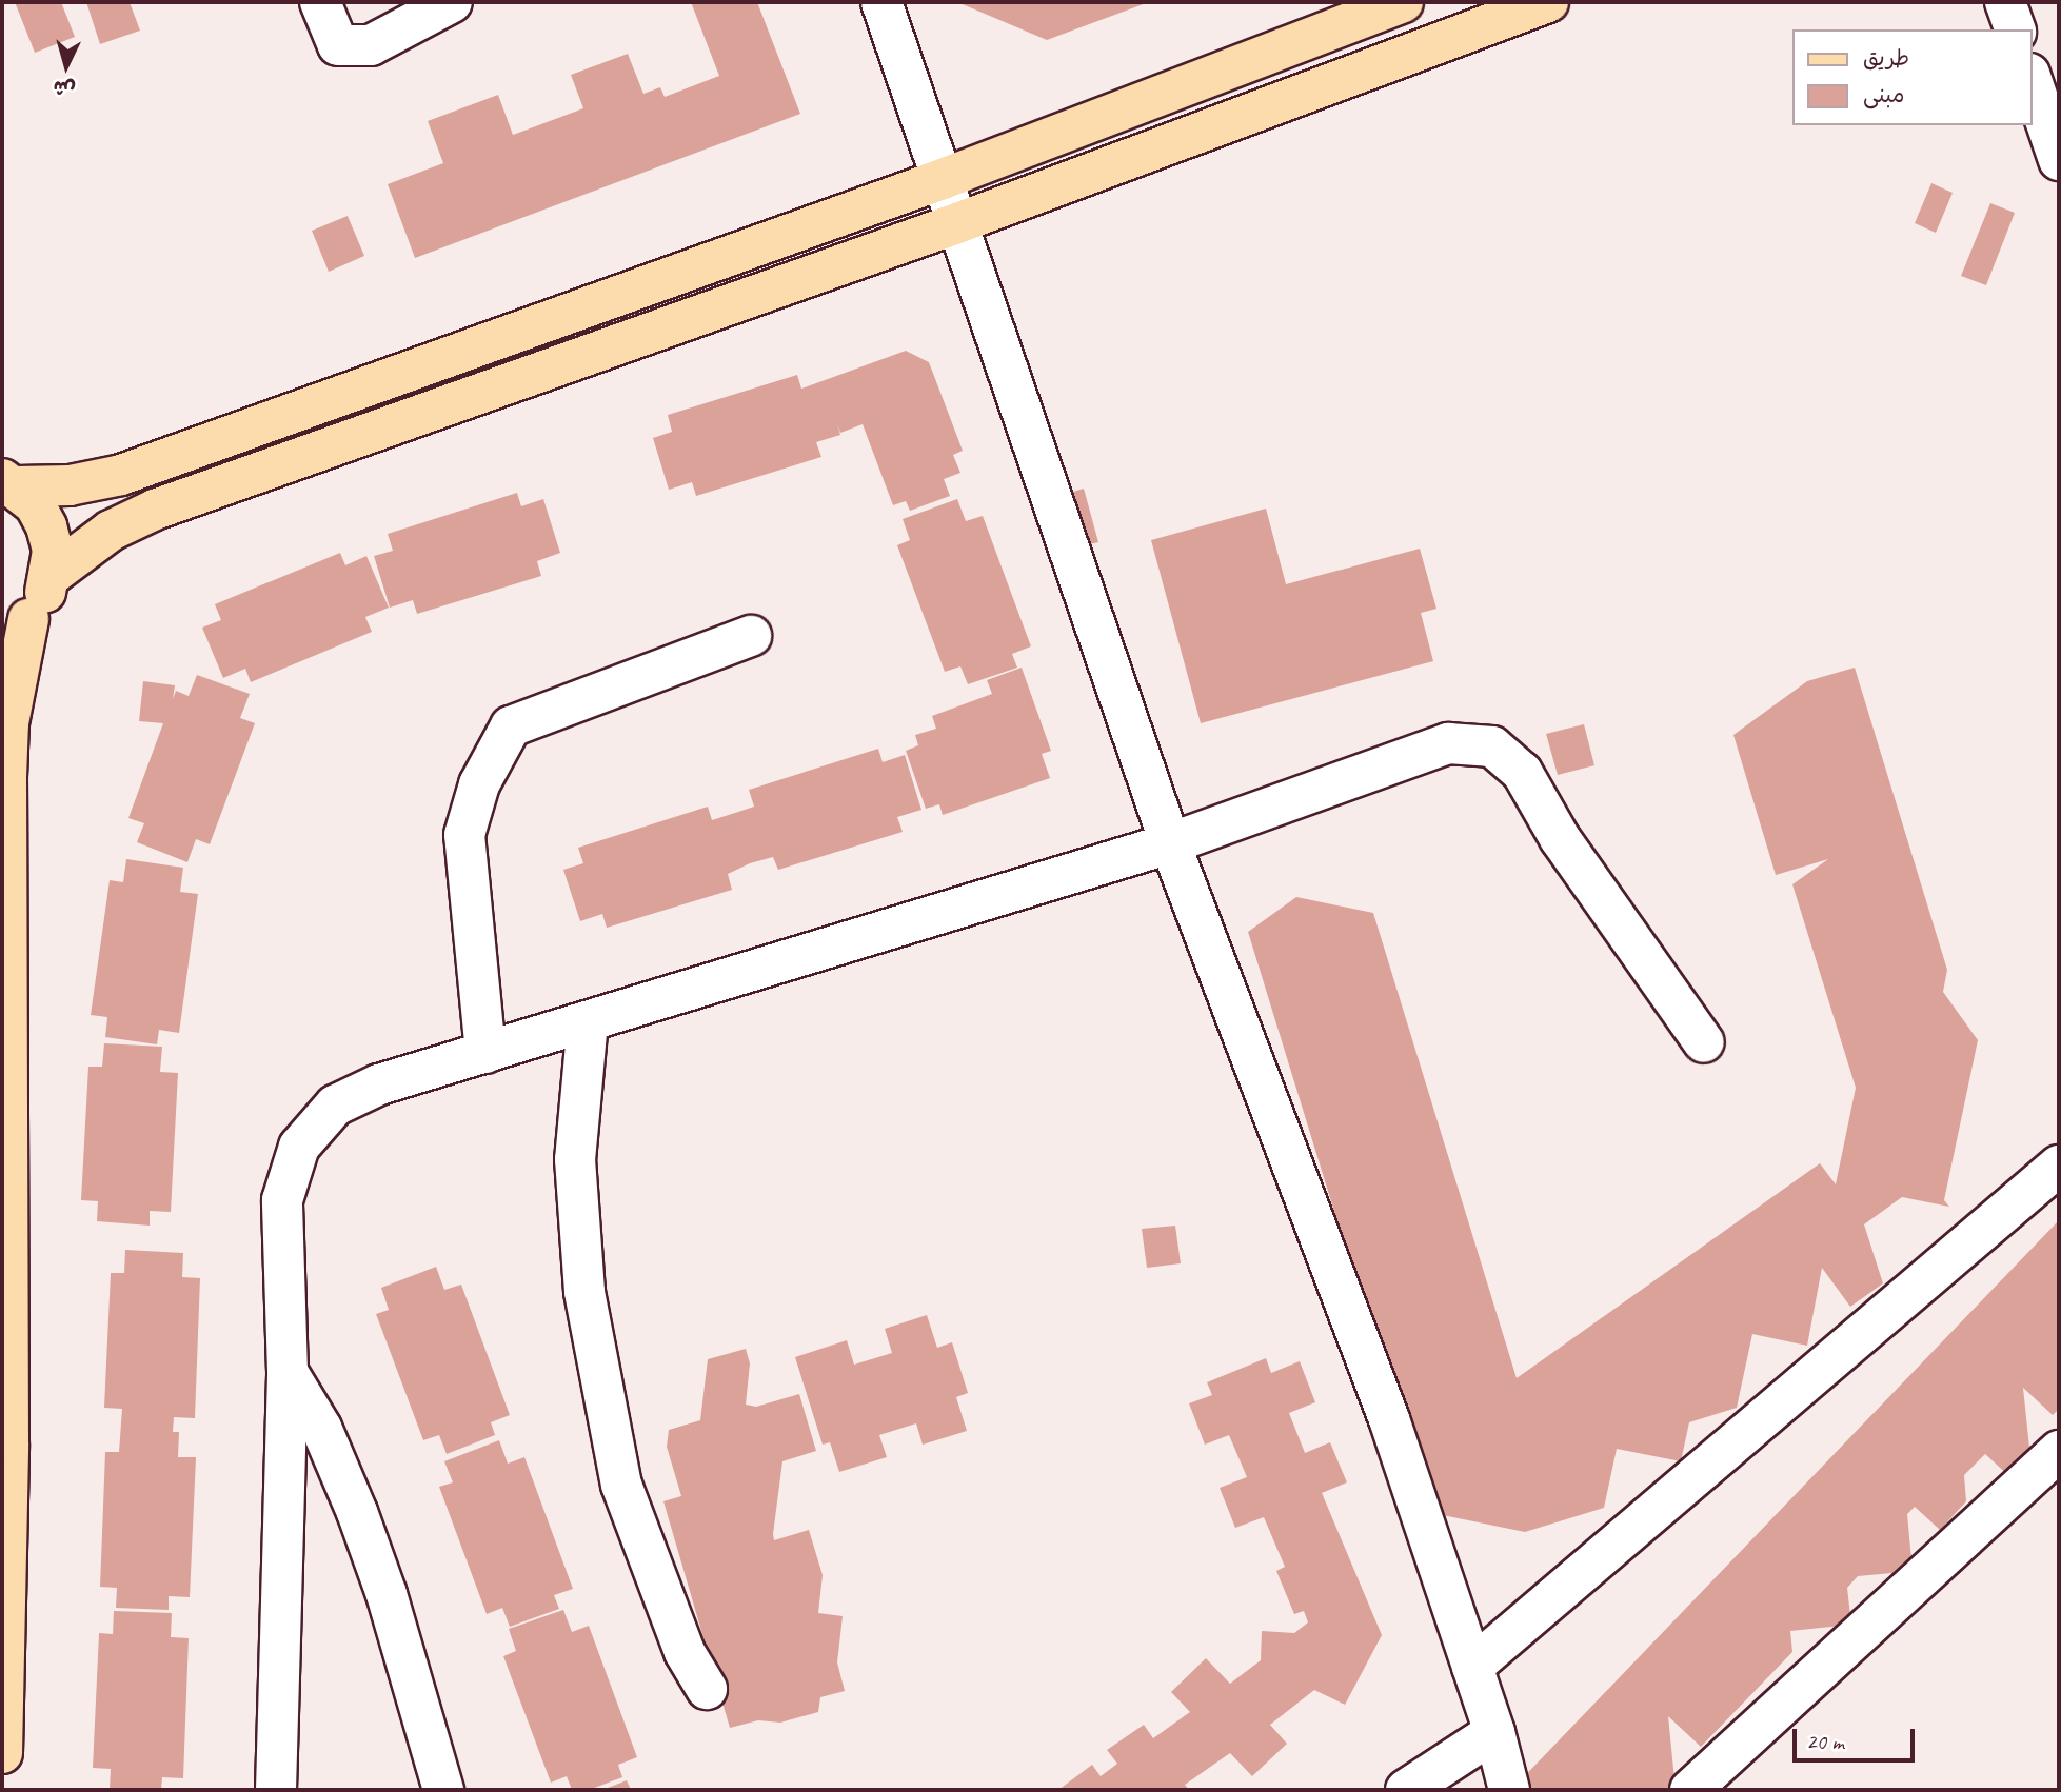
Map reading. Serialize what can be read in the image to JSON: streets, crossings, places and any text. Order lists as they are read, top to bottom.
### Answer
{
  "legend": ["طريق", "مبنى"],
  "scale_bar": "20 m",
  "north": "bottom"
}
